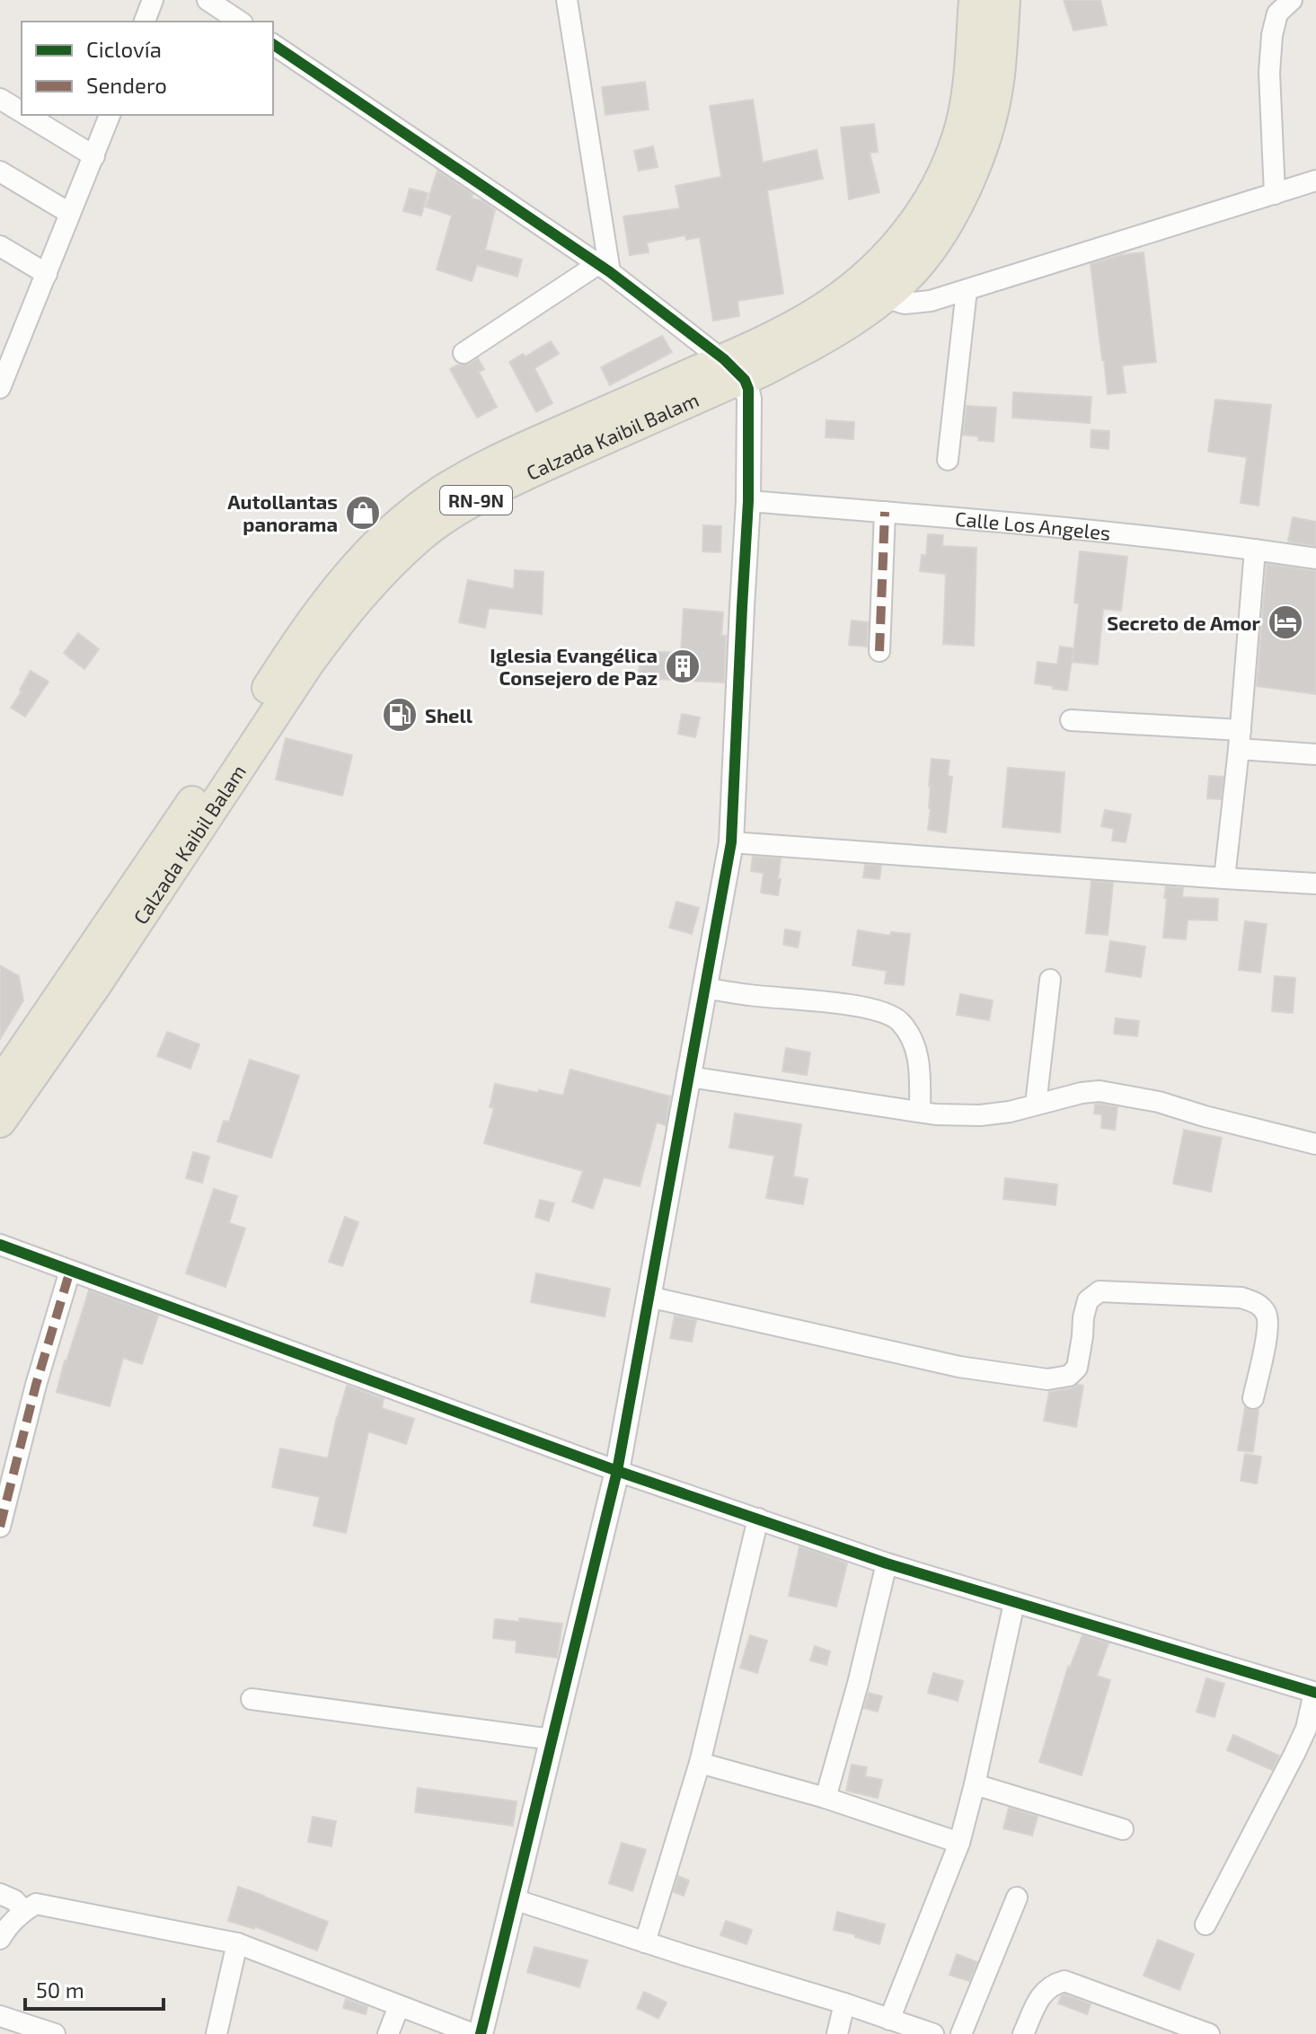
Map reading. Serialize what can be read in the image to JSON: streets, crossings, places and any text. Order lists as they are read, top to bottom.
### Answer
{
  "streets": {
    "main road": ["Calzada Kaibil Balam", "RN-9N"],
    "street": ["Calle Los Angeles"]
  },
  "places": {
    "shop": ["Autollantas panorama"],
    "hotel": ["Secreto de Amor"],
    "building": ["Iglesia Evangélica Consejero de Paz"],
    "fuel station": ["Shell"]
  },
  "legend": ["Ciclovía", "Sendero"],
  "scale_bar": "50 m"
}
